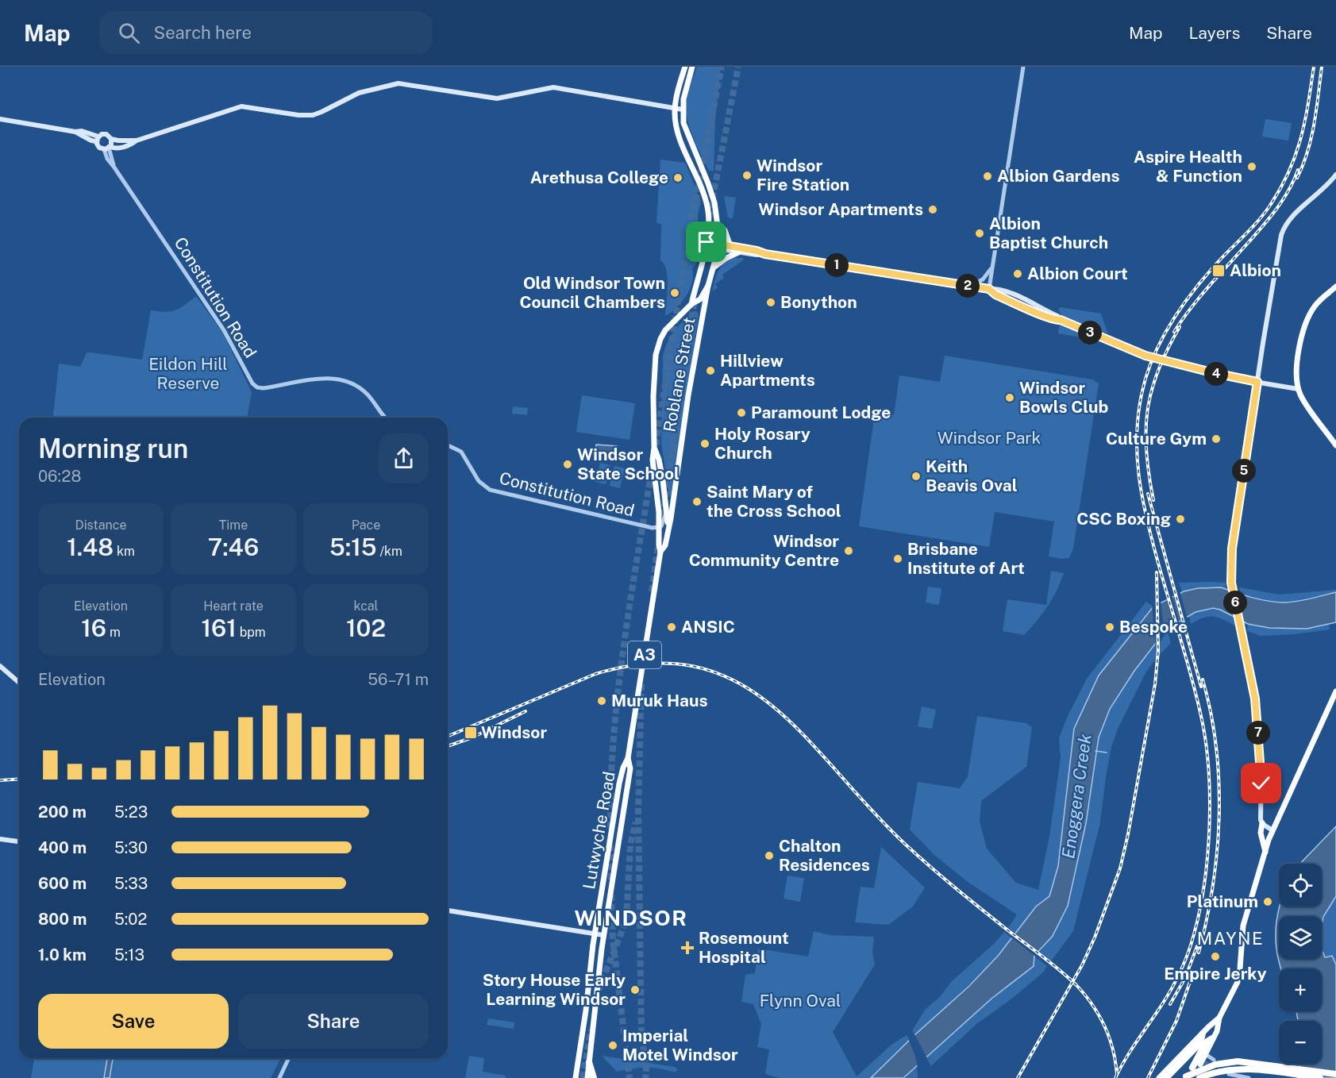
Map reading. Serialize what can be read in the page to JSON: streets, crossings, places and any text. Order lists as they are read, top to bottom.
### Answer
{
  "streets": {
    "highway": ["Roblane Street", "A3", "Lutwyche Road"],
    "street": ["Constitution Road"]
  },
  "crossings": [
    ["Constitution Road", "Lutwyche Road"],
    ["Roblane Street", "Lutwyche Road"]
  ],
  "districts": ["WINDSOR", "MAYNE"],
  "water": ["Enoggera Creek"],
  "parks": ["Eildon Hill Reserve", "Windsor Park", "Flynn Oval"],
  "places": {
    "other": [
      "Aspire Health & Function",
      "Windsor Fire Station",
      "Albion Gardens",
      "Arethusa College",
      "Windsor Apartments",
      "Albion Baptist Church",
      "Albion Court",
      "Old Windsor Town Council Chambers",
      "Bonython",
      "Hillview Apartments",
      "Windsor Bowls Club",
      "Paramount Lodge",
      "Culture Gym",
      "Holy Rosary Church",
      "Windsor State School",
      "Keith Beavis Oval",
      "Saint Mary of the Cross School",
      "CSC Boxing",
      "Windsor Community Centre",
      "Brisbane Institute of Art",
      "ANSIC",
      "Bespoke",
      "Muruk Haus",
      "Chalton Residences",
      "Platinum",
      "Empire Jerky",
      "Story House Early Learning Windsor",
      "Imperial Motel Windsor"
    ],
    "transit": ["Albion", "Windsor"],
    "health": ["Rosemount Hospital"]
  },
  "page": {
    "header": "Map",
    "search": "Search here",
    "nav": ["Map", "Layers", "Share"],
    "pins": [
      "1",
      "2",
      "3",
      "4",
      "5",
      "6",
      "7"
    ],
    "heading": ["Morning run", "06:28"],
    "stats": [
      ["Distance", "1.48 km"],
      ["Time", "7:46"],
      ["Pace", "5:15 /km"],
      ["Elevation", "16 m"],
      ["Heart rate", "161 bpm"],
      ["kcal", "102"]
    ],
    "chart": ["Elevation", "56–71 m"],
    "list": [
      {
        "name": "200 m",
        "note": "5:23"
      },
      {
        "name": "400 m",
        "note": "5:30"
      },
      {
        "name": "600 m",
        "note": "5:33"
      },
      {
        "name": "800 m",
        "note": "5:02"
      },
      {
        "name": "1.0 km",
        "note": "5:13"
      }
    ],
    "map_buttons": ["+", "−"],
    "buttons": ["Save", "Share"]
  }
}
